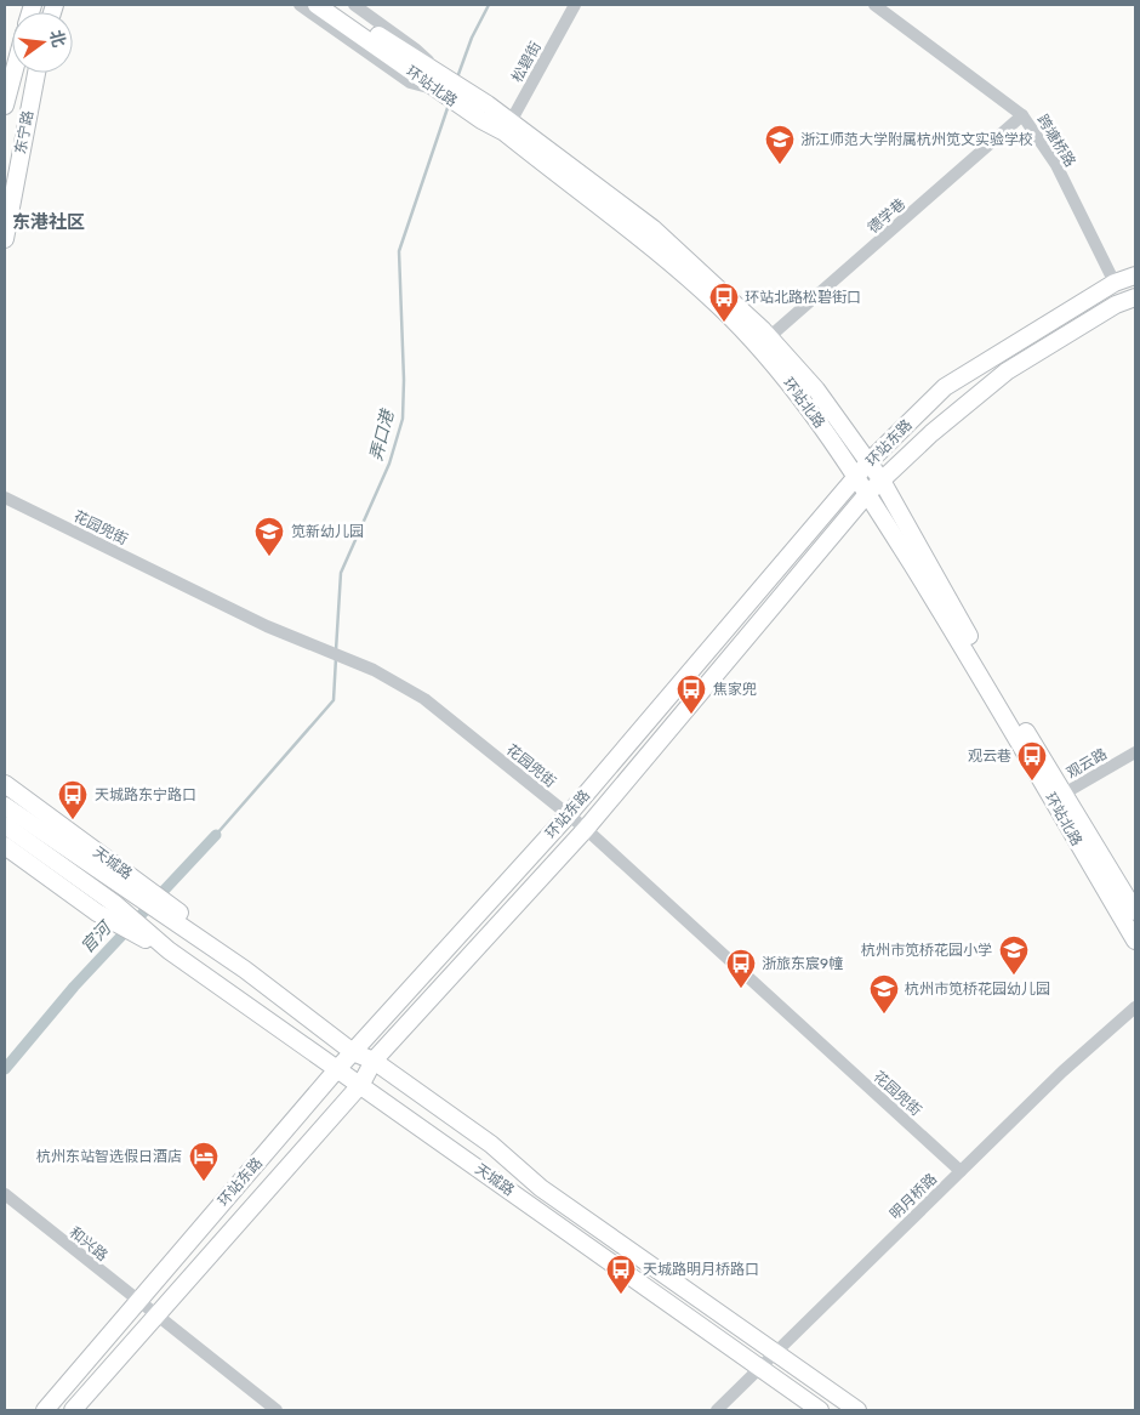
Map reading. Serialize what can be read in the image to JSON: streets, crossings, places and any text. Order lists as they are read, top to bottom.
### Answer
{
  "streets": {
    "main road": [
      "环站北路",
      "东宁路",
      "环站东路",
      "天城路"
    ],
    "street": [
      "松碧街",
      "跨塘桥路",
      "德学巷",
      "花园兜街",
      "观云路",
      "明月桥路",
      "和兴路"
    ]
  },
  "crossings": [
    ["松碧街", "环站北路"],
    ["环站北路", "德学巷"],
    ["环站北路", "环站东路"],
    ["环站北路", "观云路"],
    ["跨塘桥路", "德学巷"],
    ["跨塘桥路", "环站东路"],
    ["环站东路", "花园兜街"],
    ["环站东路", "天城路"],
    ["环站东路", "和兴路"],
    ["花园兜街", "明月桥路"],
    ["天城路", "明月桥路"]
  ],
  "districts": ["东港社区"],
  "water": ["弄口港", "官河"],
  "places": {
    "school or university": [
      "浙江师范大学附属杭州笕文实验学校",
      "笕新幼儿园",
      "杭州市笕桥花园小学",
      "杭州市笕桥花园幼儿园"
    ],
    "bus stop": [
      "环站北路松碧街口",
      "焦家兜",
      "观云巷",
      "天城路东宁路口",
      "浙旅东宸9幢",
      "天城路明月桥路口"
    ],
    "hotel": ["杭州东站智选假日酒店"]
  },
  "north": "right"
}
